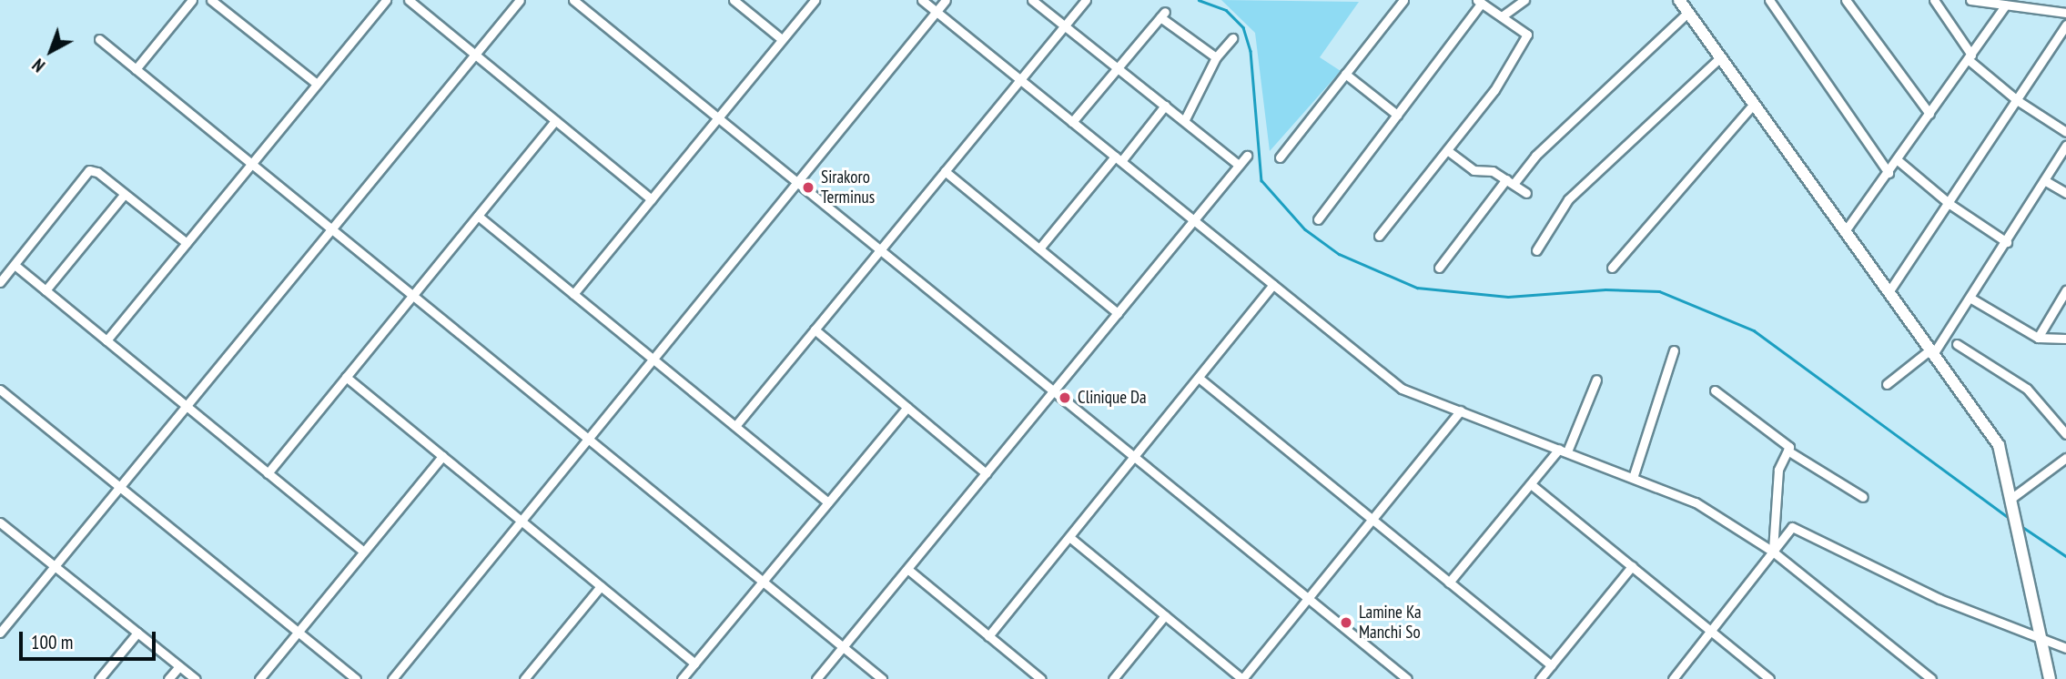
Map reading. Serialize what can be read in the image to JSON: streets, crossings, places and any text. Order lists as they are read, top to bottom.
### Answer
{
  "places": ["Sirakoro Terminus", "Clinique Da", "Lamine Ka Manchi So"],
  "scale_bar": "100 m",
  "north": "bottom left"
}
